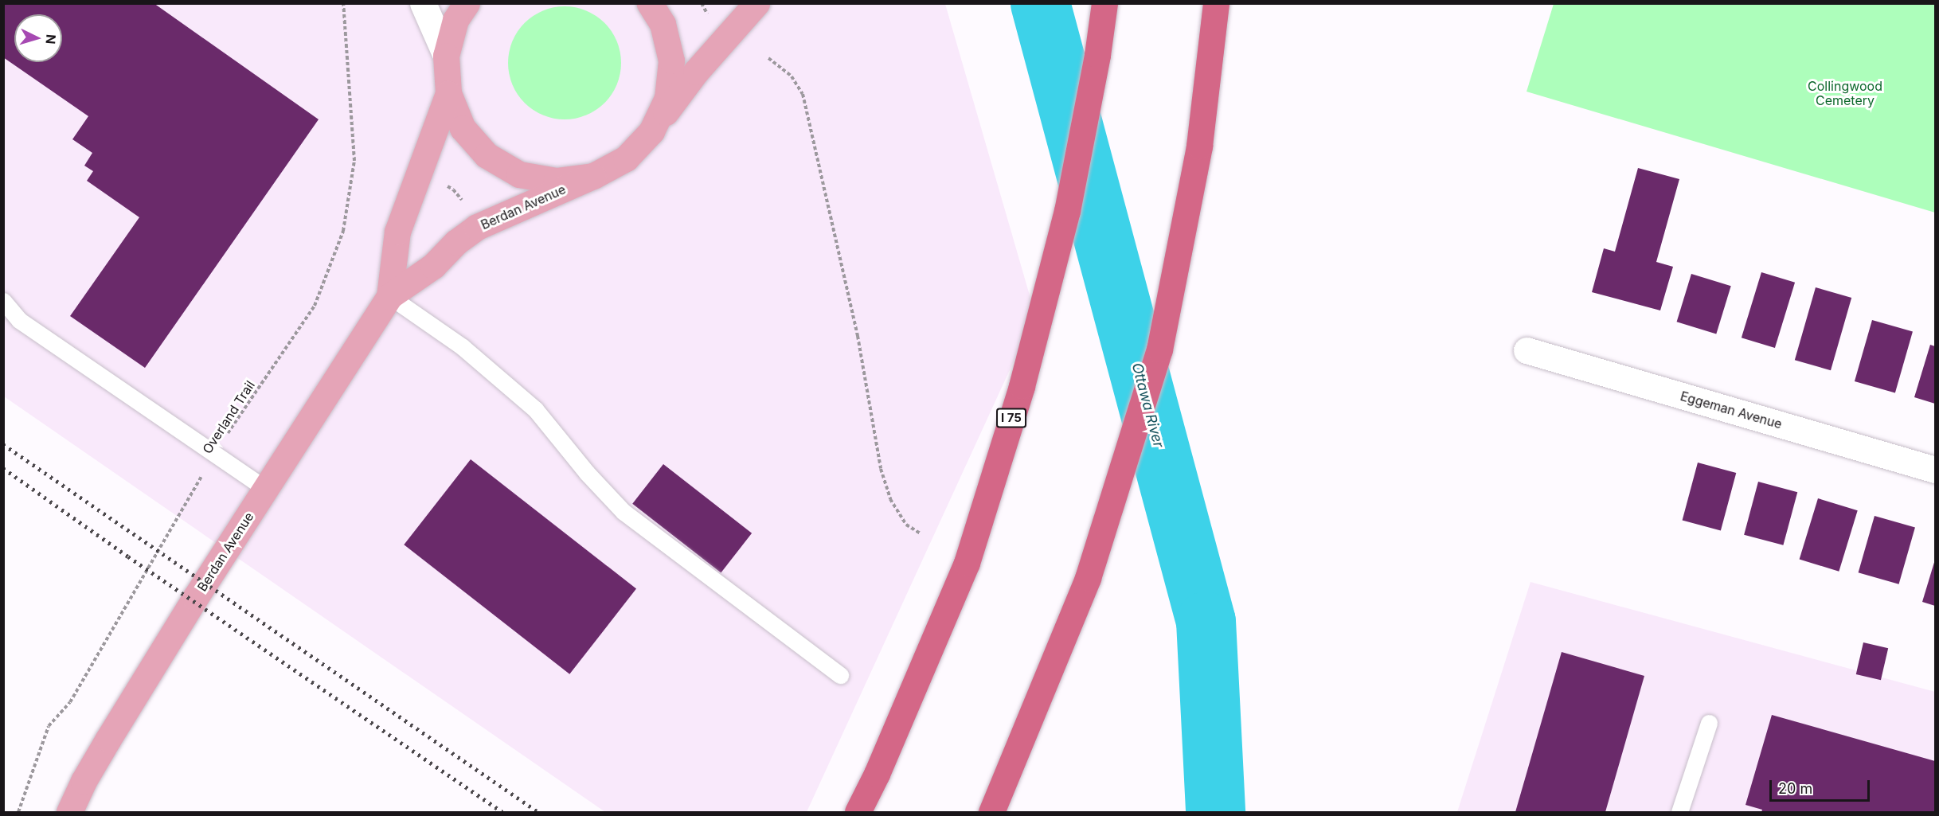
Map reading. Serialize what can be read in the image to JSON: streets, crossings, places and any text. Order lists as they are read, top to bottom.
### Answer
{
  "streets": {
    "highway": ["I 75"],
    "main road": ["Berdan Avenue"],
    "street": ["Eggeman Avenue"],
    "path": ["Overland Trail"]
  },
  "water": ["Ottawa River"],
  "parks": ["Collingwood Cemetery"],
  "scale_bar": "20 m",
  "north": "right"
}
